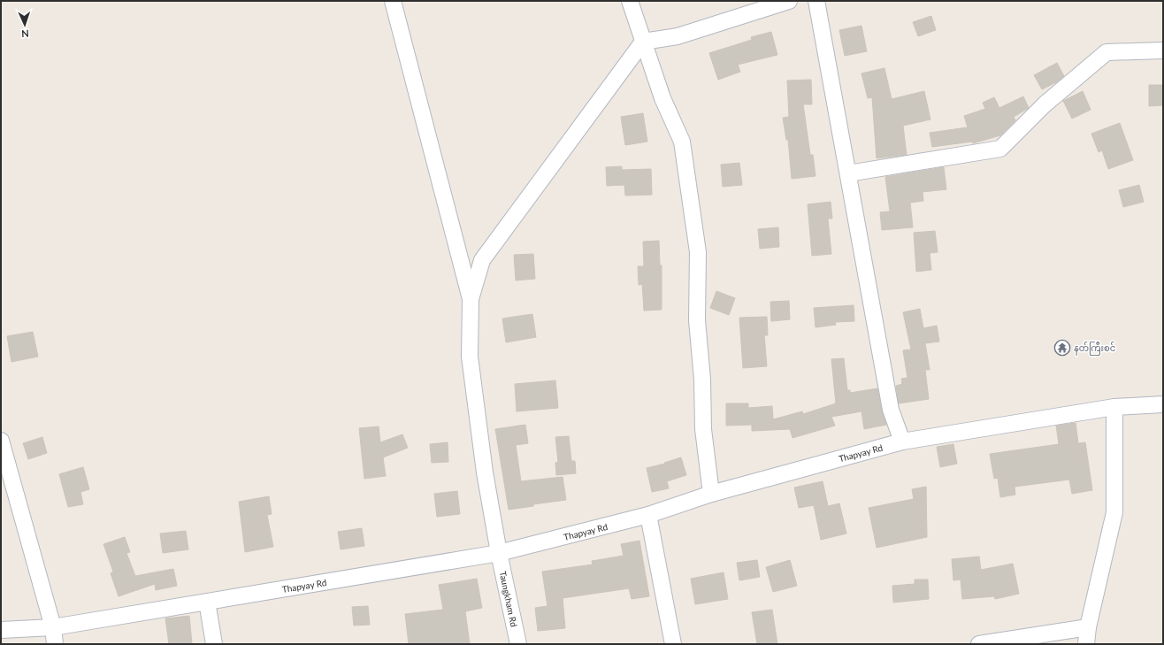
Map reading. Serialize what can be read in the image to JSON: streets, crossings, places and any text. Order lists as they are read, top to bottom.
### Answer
{
  "streets": {
    "street": ["Thapyay Rd", "Taungkham Rd"]
  },
  "crossings": [
    ["Thapyay Rd", "Taungkham Rd"]
  ],
  "places": {
    "temple": ["နတ်ကြီးစင်"]
  },
  "north": "bottom"
}
